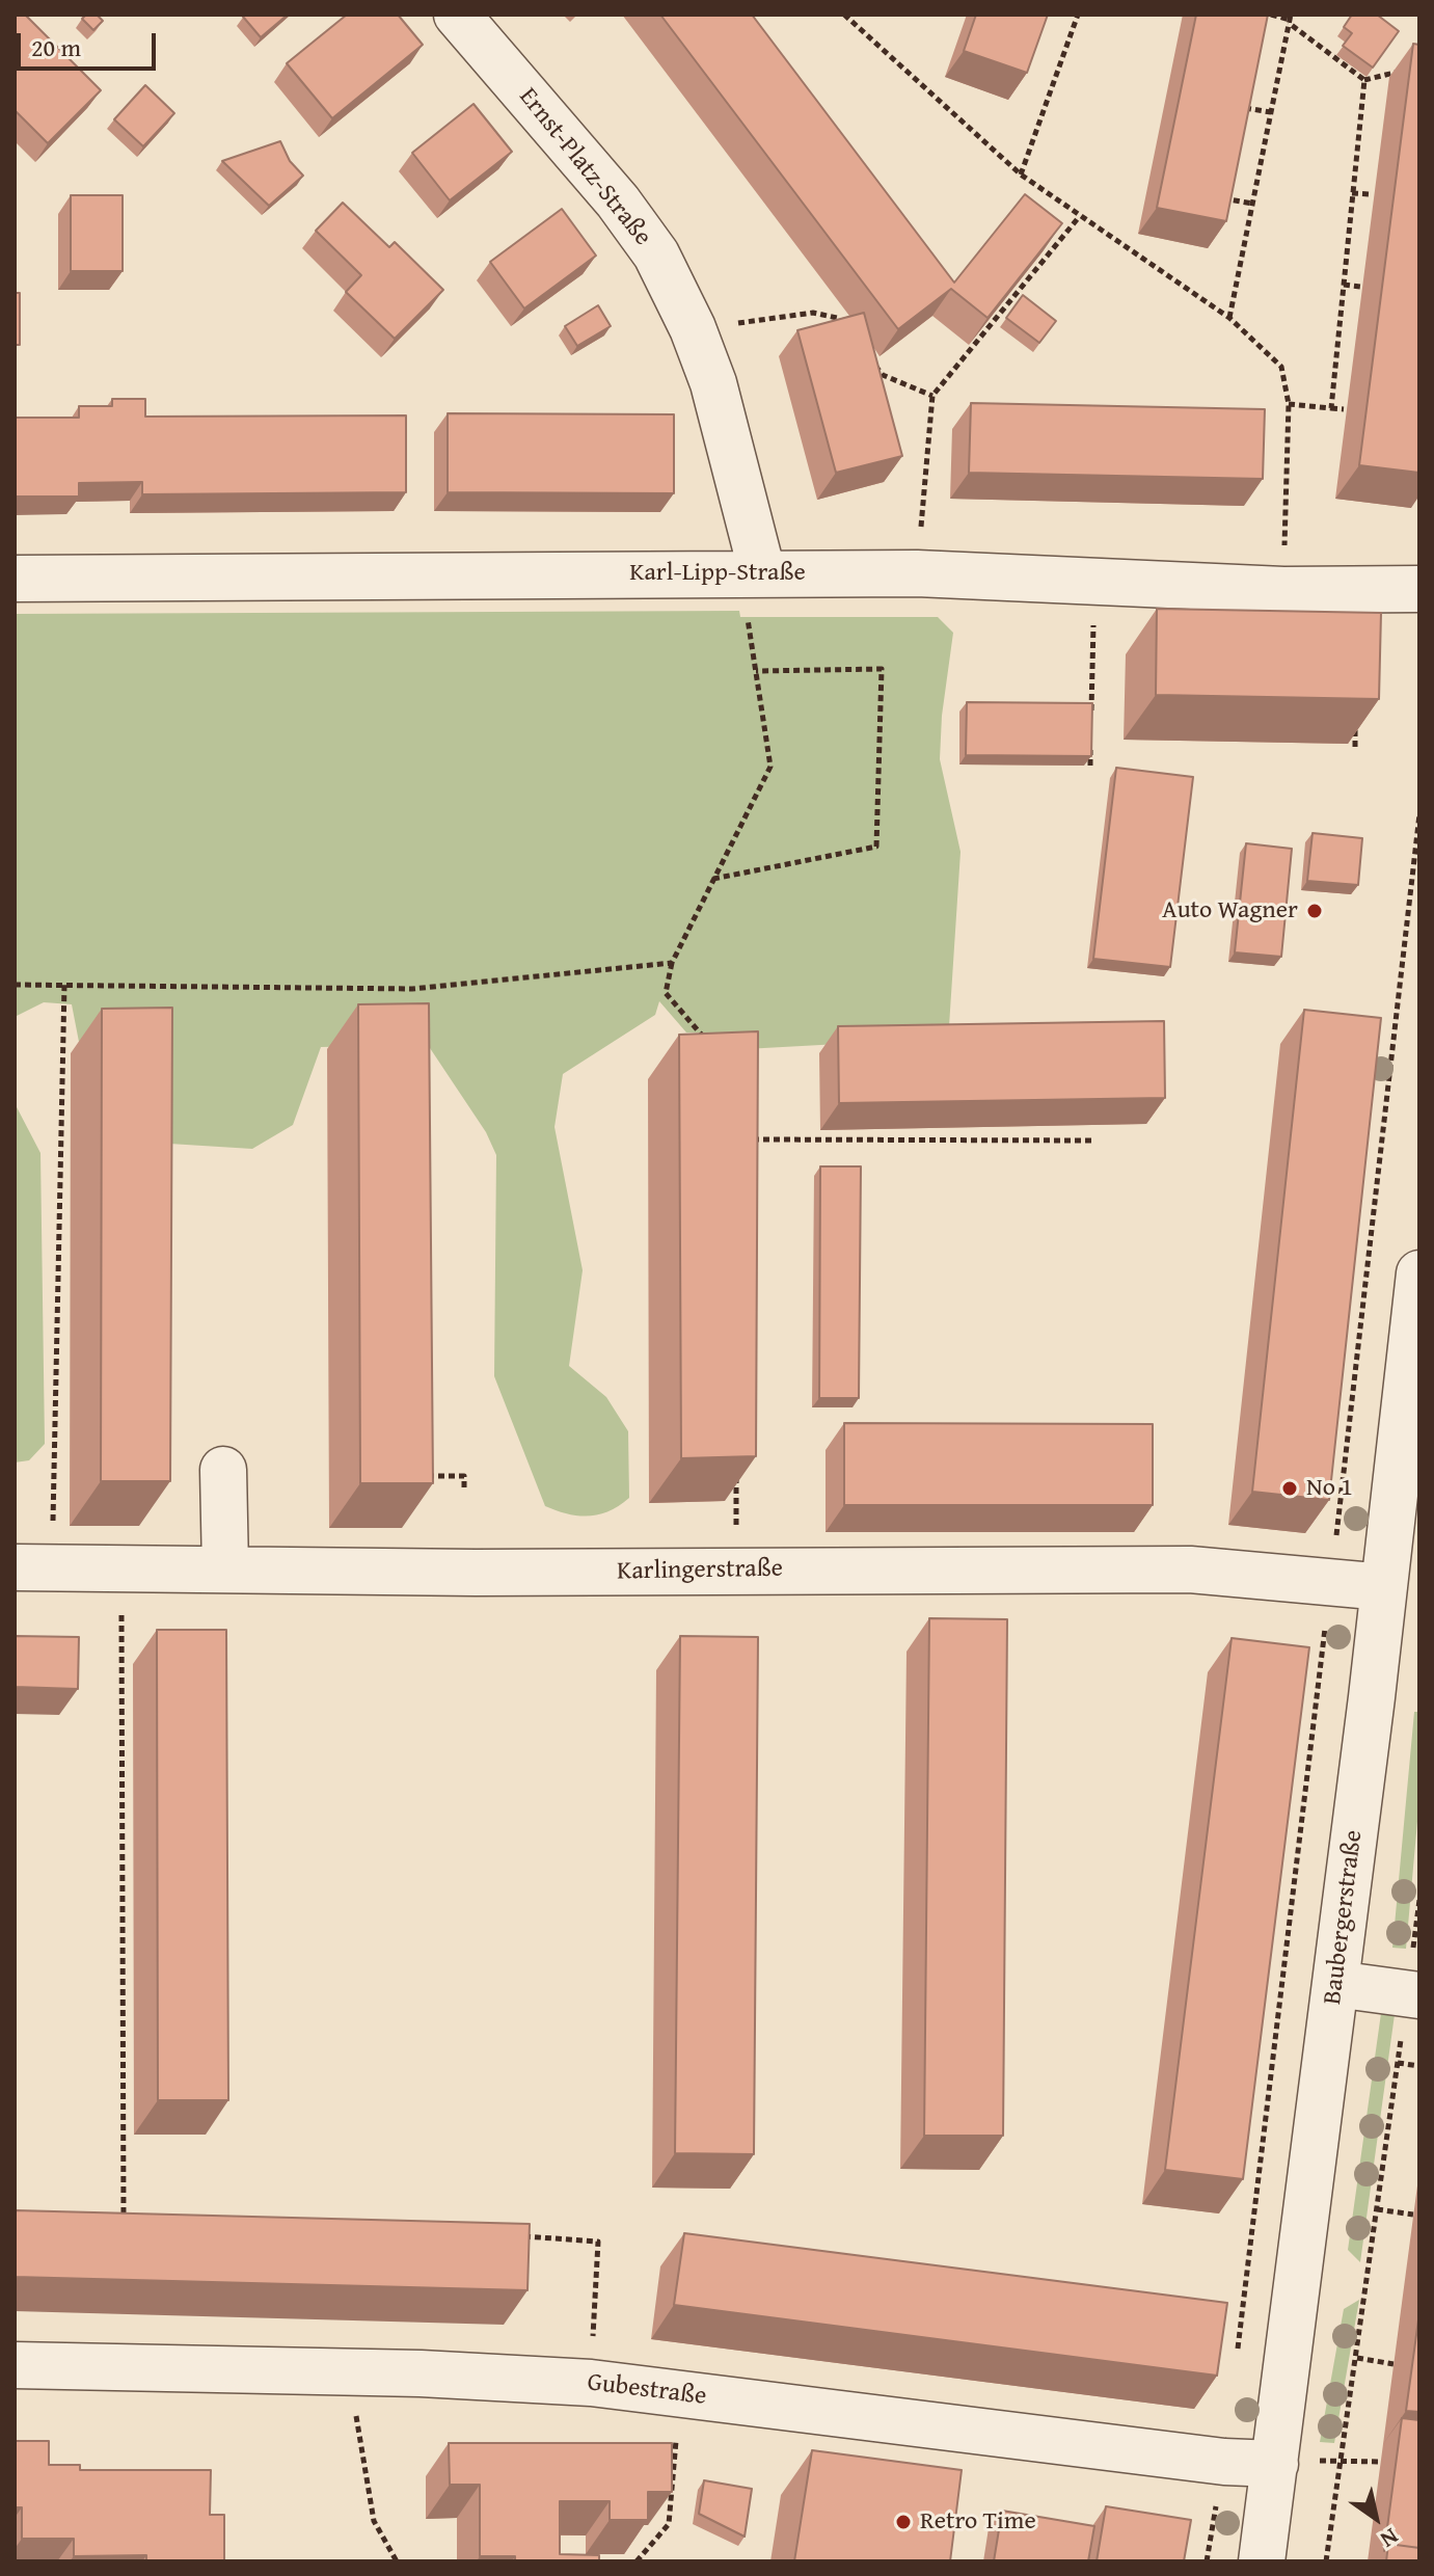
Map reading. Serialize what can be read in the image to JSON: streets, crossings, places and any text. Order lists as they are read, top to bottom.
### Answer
{
  "streets": {
    "street": [
      "Ernst-Platz-Straße",
      "Karl-Lipp-Straße",
      "Karlingerstraße",
      "Baubergerstraße",
      "Gubestraße"
    ]
  },
  "crossings": [
    ["Ernst-Platz-Straße", "Karl-Lipp-Straße"],
    ["Karlingerstraße", "Baubergerstraße"],
    ["Baubergerstraße", "Gubestraße"]
  ],
  "places": ["Auto Wagner", "No 1", "Retro Time"],
  "scale_bar": "20 m",
  "north": "bottom right"
}
